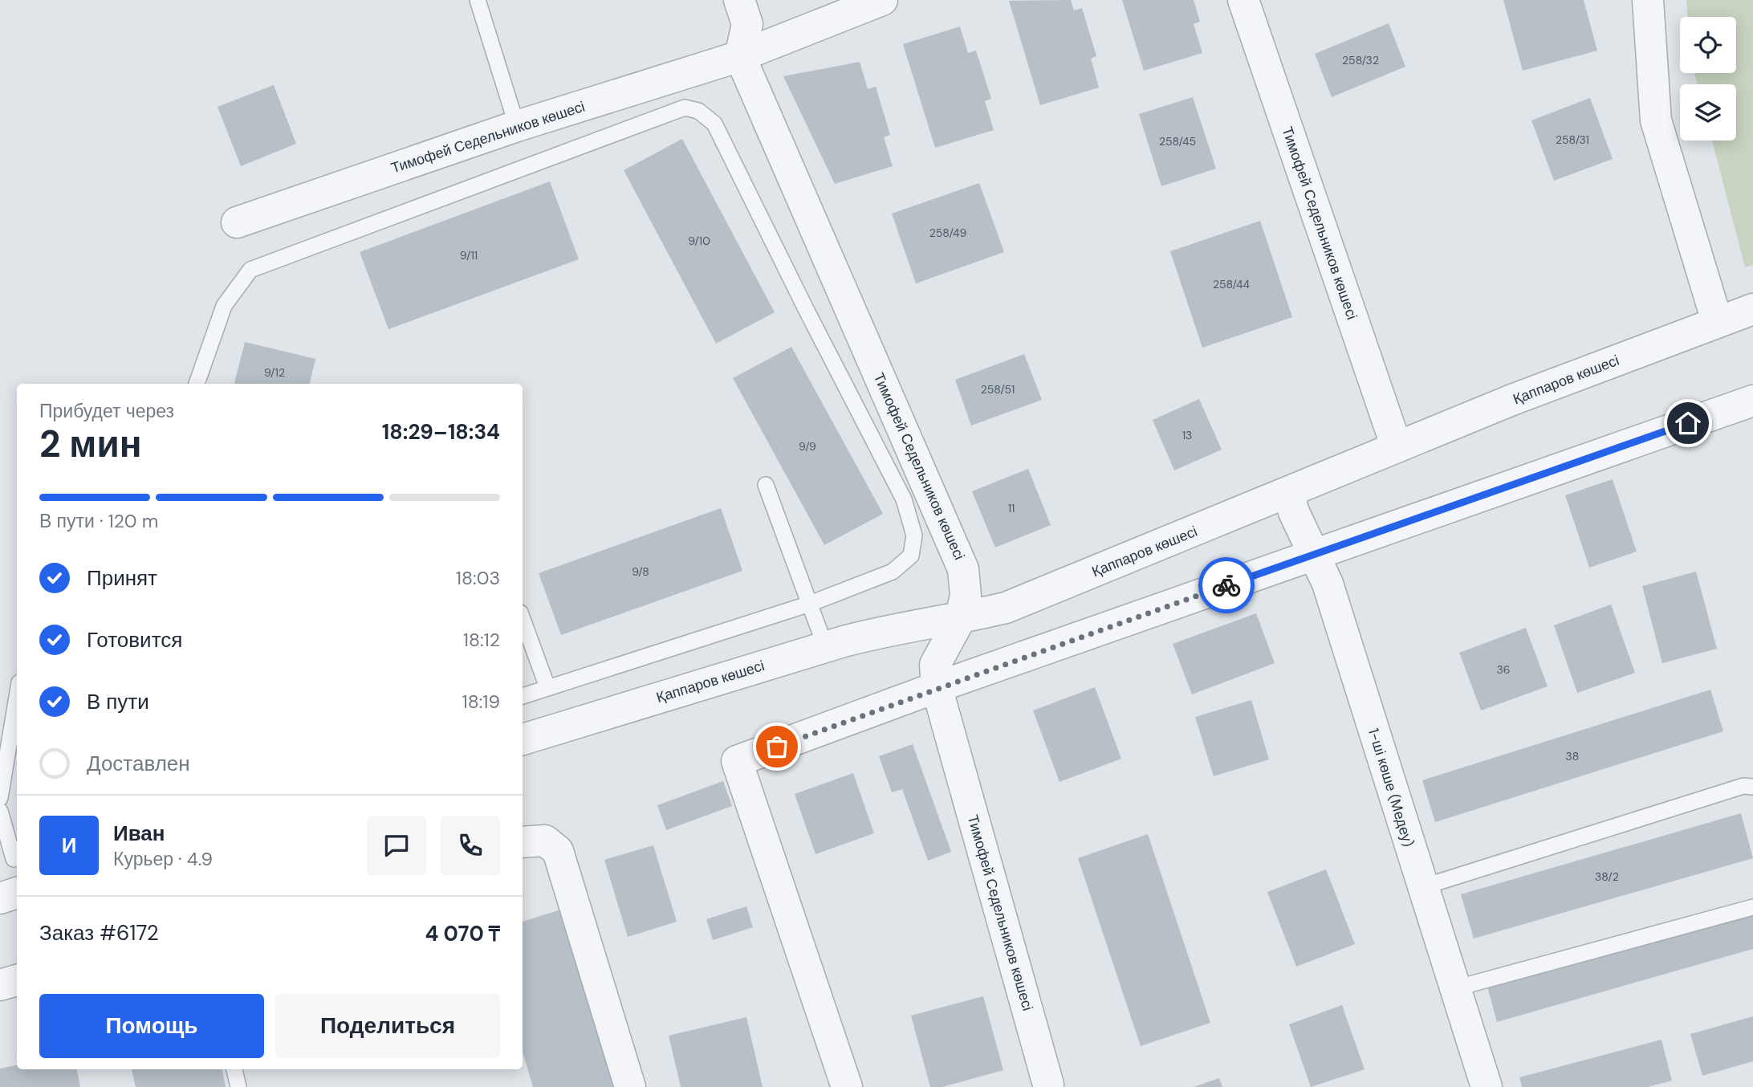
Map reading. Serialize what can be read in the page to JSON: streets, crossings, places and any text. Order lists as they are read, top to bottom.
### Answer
{
  "streets": {
    "street": ["Тимофей Седельников көшесі", "Қаппаров көшесі", "1-ші көше (Медеу)"]
  },
  "crossings": [
    ["Тимофей Седельников көшесі", "Қаппаров көшесі"],
    ["Қаппаров көшесі", "1-ші көше (Медеу)"]
  ],
  "house_numbers": [
    "258/32",
    "258/31",
    "258/45",
    "258/49",
    "9/10",
    "9/11",
    "258/44",
    "9/12",
    "258/51",
    "13",
    "9/9",
    "11",
    "9/8",
    "36",
    "38",
    "38/2"
  ],
  "page": {
    "heading": ["2 мин", "Прибудет через", "18:29–18:34"],
    "panel": [
      "Иван",
      "Курьер · 4.9",
      "Заказ #6172",
      "4 070 ₸"
    ],
    "bar": "В пути · 120 m",
    "list": [
      ["Принят", "18:03"],
      ["Готовится", "18:12"],
      ["В пути", "18:19"],
      "Доставлен"
    ],
    "round": "И",
    "buttons": ["Помощь", "Поделиться"]
  }
}
